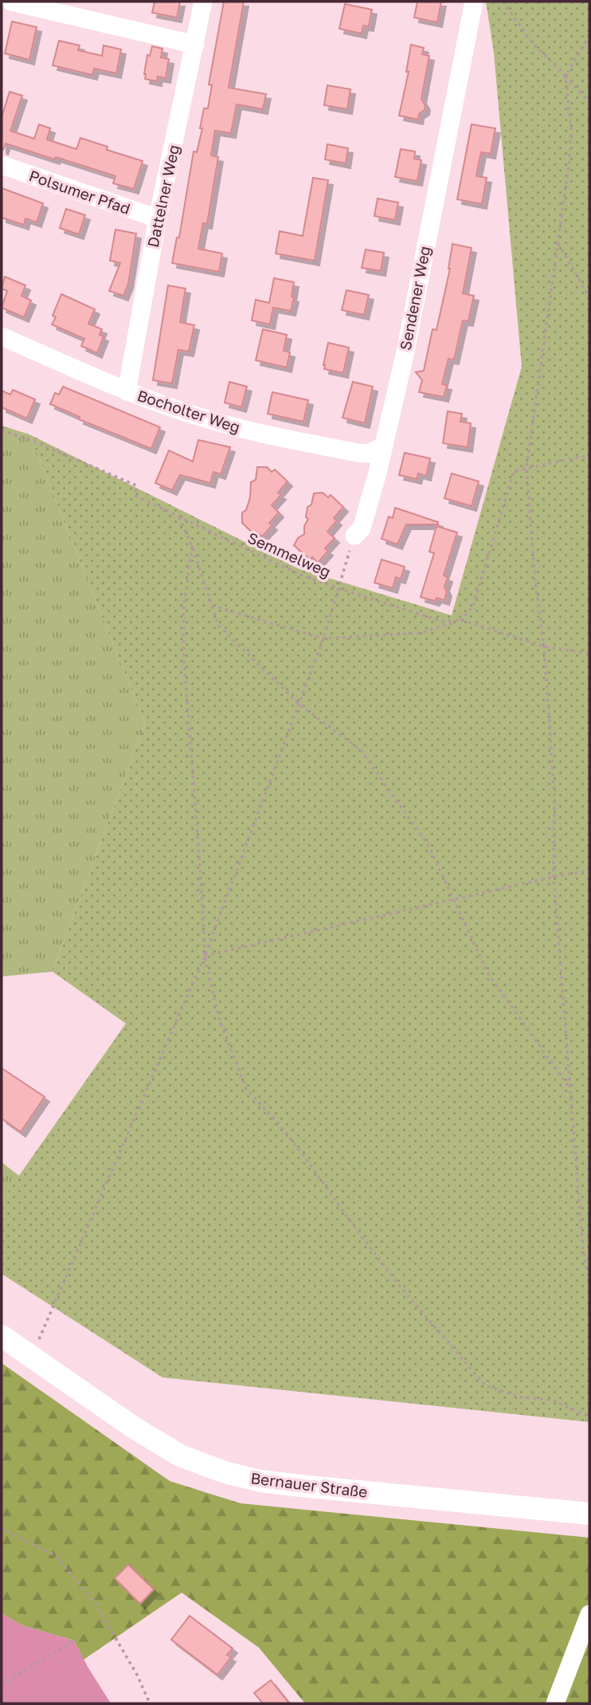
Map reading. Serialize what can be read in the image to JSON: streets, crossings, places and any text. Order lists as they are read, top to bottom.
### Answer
{
  "streets": {
    "main road": ["Bernauer Straße"],
    "street": [
      "Polsumer Pfad",
      "Dattelner Weg",
      "Sendener Weg",
      "Bocholter Weg"
    ],
    "path": ["Semmelweg"]
  },
  "crossings": [
    ["Polsumer Pfad", "Dattelner Weg"],
    ["Dattelner Weg", "Bocholter Weg"],
    ["Sendener Weg", "Bocholter Weg"]
  ]
}
